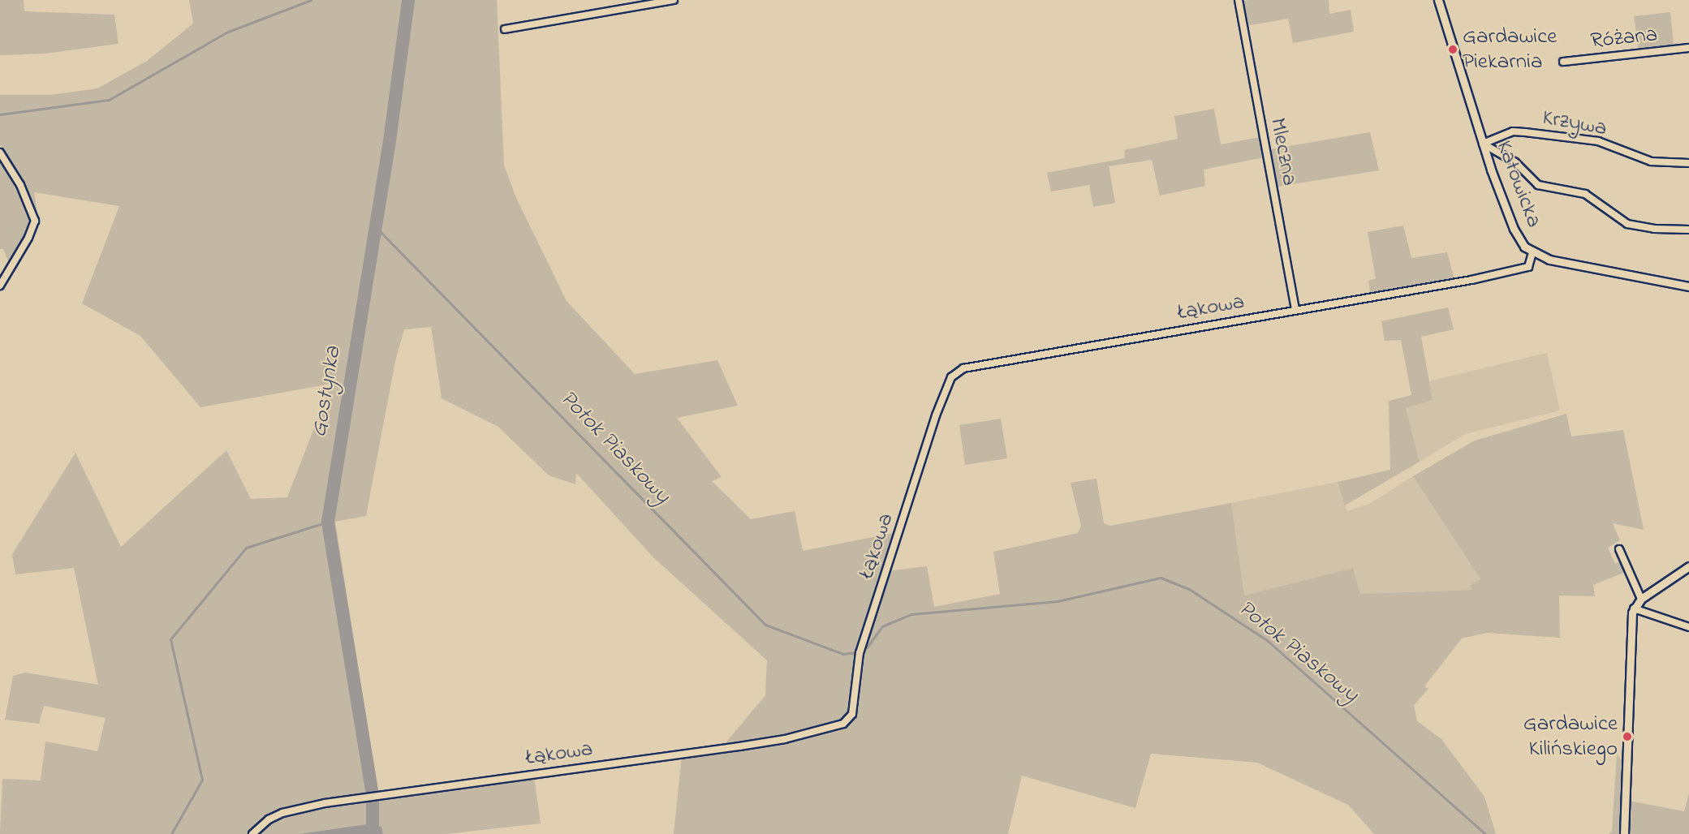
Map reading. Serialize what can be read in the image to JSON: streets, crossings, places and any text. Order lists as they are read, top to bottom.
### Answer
{
  "streets": {
    "street": [
      "Różana",
      "Krzywa",
      "Mleczna",
      "Katowicka",
      "Łąkowa"
    ]
  },
  "crossings": [
    ["Krzywa", "Katowicka"],
    ["Mleczna", "Łąkowa"],
    ["Katowicka", "Łąkowa"]
  ],
  "water": ["Gostynka", "Potok Piaskowy"],
  "places": ["Gardawice Piekarnia", "Gardawice Kilińskiego"]
}
